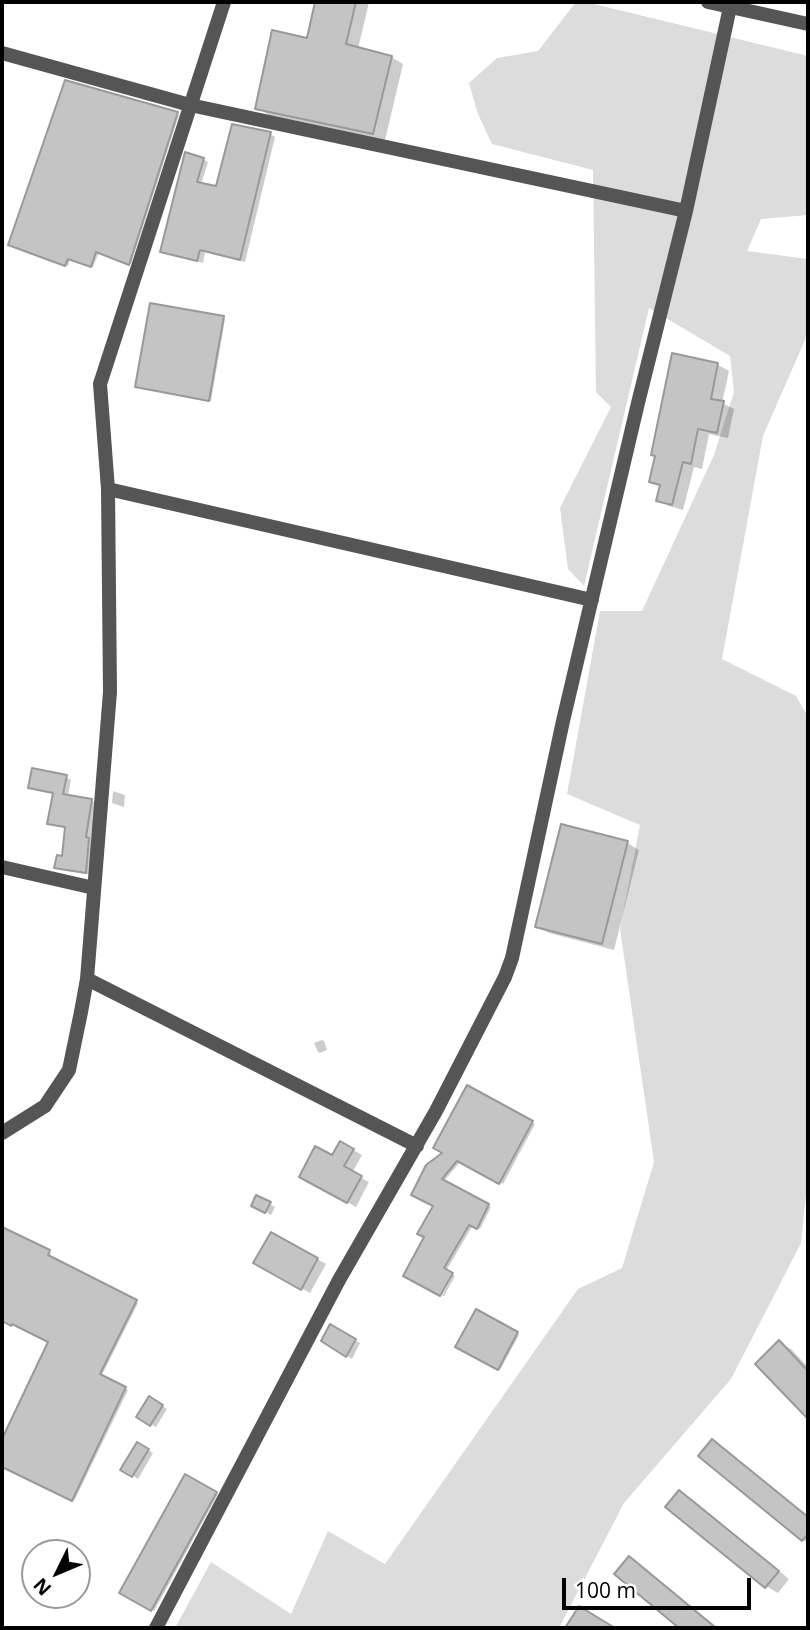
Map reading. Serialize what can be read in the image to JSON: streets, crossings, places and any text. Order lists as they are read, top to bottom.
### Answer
{
  "scale_bar": "100 m",
  "north": "bottom left"
}
